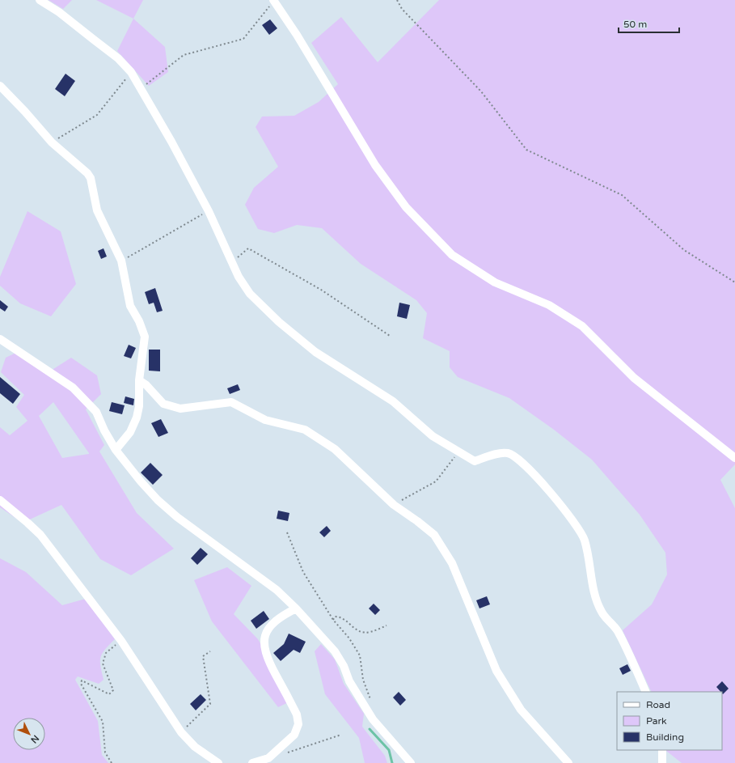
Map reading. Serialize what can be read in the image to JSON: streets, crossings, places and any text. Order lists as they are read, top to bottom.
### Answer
{
  "legend": ["Road", "Park", "Building"],
  "scale_bar": "50 m",
  "north": "bottom right"
}
